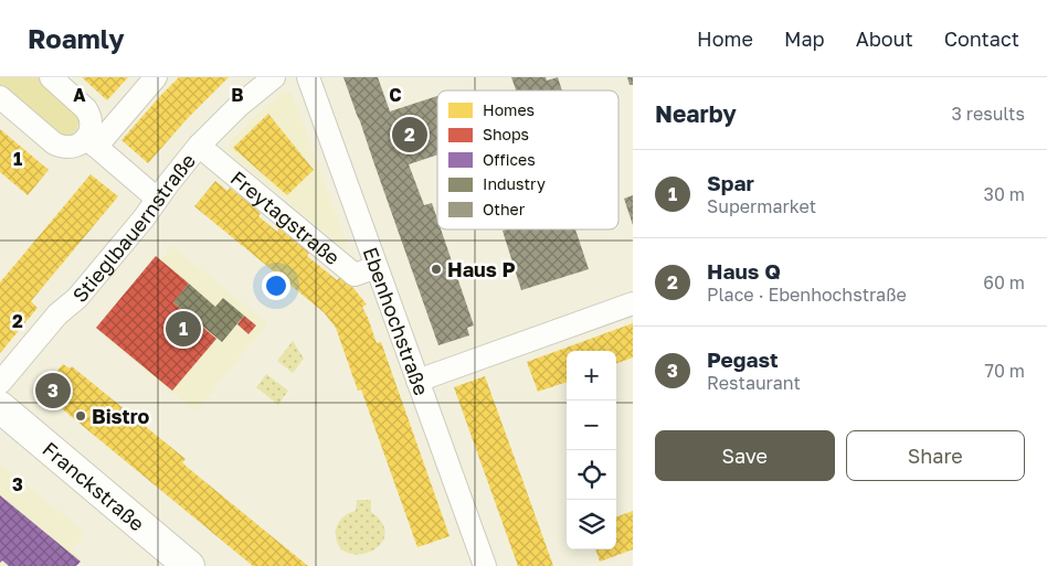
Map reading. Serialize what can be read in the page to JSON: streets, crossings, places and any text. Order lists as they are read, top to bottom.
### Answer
{
  "streets": {
    "main road": ["Franckstraße"],
    "street": ["Freytagstraße", "Stieglbauernstraße", "Ebenhochstraße"]
  },
  "crossings": [
    ["Freytagstraße", "Stieglbauernstraße"],
    ["Freytagstraße", "Ebenhochstraße"]
  ],
  "places": ["Haus P", "Bistro"],
  "legend": [
    "Homes",
    "Shops",
    "Offices",
    "Industry",
    "Other"
  ],
  "page": {
    "header": "Roamly",
    "nav": [
      "Home",
      "Map",
      "About",
      "Contact"
    ],
    "heading": ["Nearby", "3 results"],
    "pins": ["2", "1", "3"],
    "list": [
      {
        "mark": "1",
        "name": "Spar",
        "note": "Supermarket",
        "value": "30 m"
      },
      {
        "mark": "2",
        "name": "Haus Q",
        "note": "Place · Ebenhochstraße",
        "value": "60 m"
      },
      {
        "mark": "3",
        "name": "Pegast",
        "note": "Restaurant",
        "value": "70 m"
      }
    ],
    "map_buttons": ["+", "−"],
    "buttons": ["Save", "Share"]
  },
  "grid": {
    "columns": ["A", "B", "C"],
    "rows": ["1", "2", "3"]
  }
}
